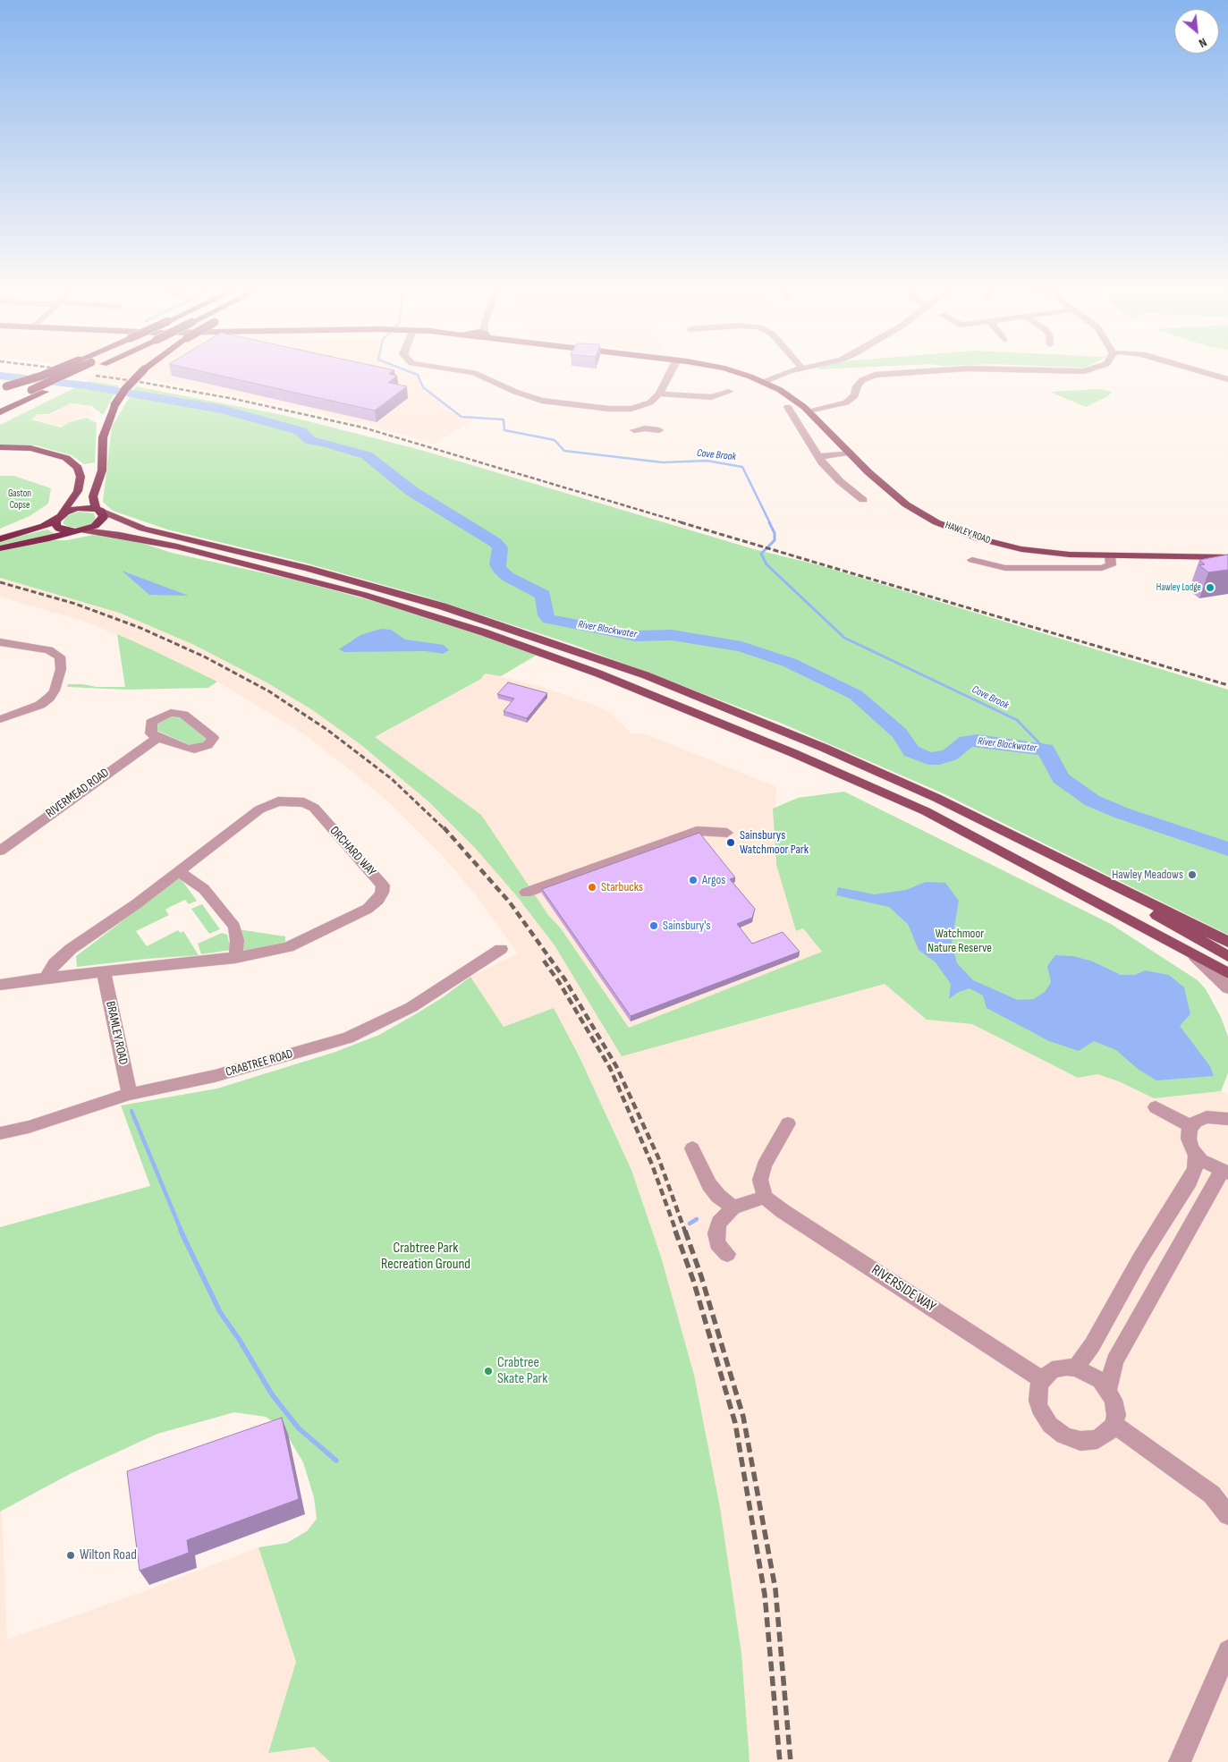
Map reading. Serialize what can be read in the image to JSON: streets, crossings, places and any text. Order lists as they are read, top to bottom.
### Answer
{
  "streets": {
    "main road": ["HAWLEY ROAD"],
    "street": [
      "RIVERMEAD ROAD",
      "ORCHARD WAY",
      "BRAMLEY ROAD",
      "CRABTREE ROAD",
      "RIVERSIDE WAY"
    ]
  },
  "crossings": [
    ["ORCHARD WAY", "BRAMLEY ROAD"],
    ["BRAMLEY ROAD", "CRABTREE ROAD"]
  ],
  "water": ["Cove Brook", "River Blackwater"],
  "parks": ["Gaston Copse", "Watchmoor Nature Reserve", "Crabtree Park Recreation Ground"],
  "places": [
    "Hawley Lodge",
    "Sainsburys Watchmoor Park",
    "Hawley Meadows",
    "Argos",
    "Starbucks",
    "Sainsbury's",
    "Crabtree Skate Park",
    "Wilton Road"
  ],
  "north": "bottom right"
}
